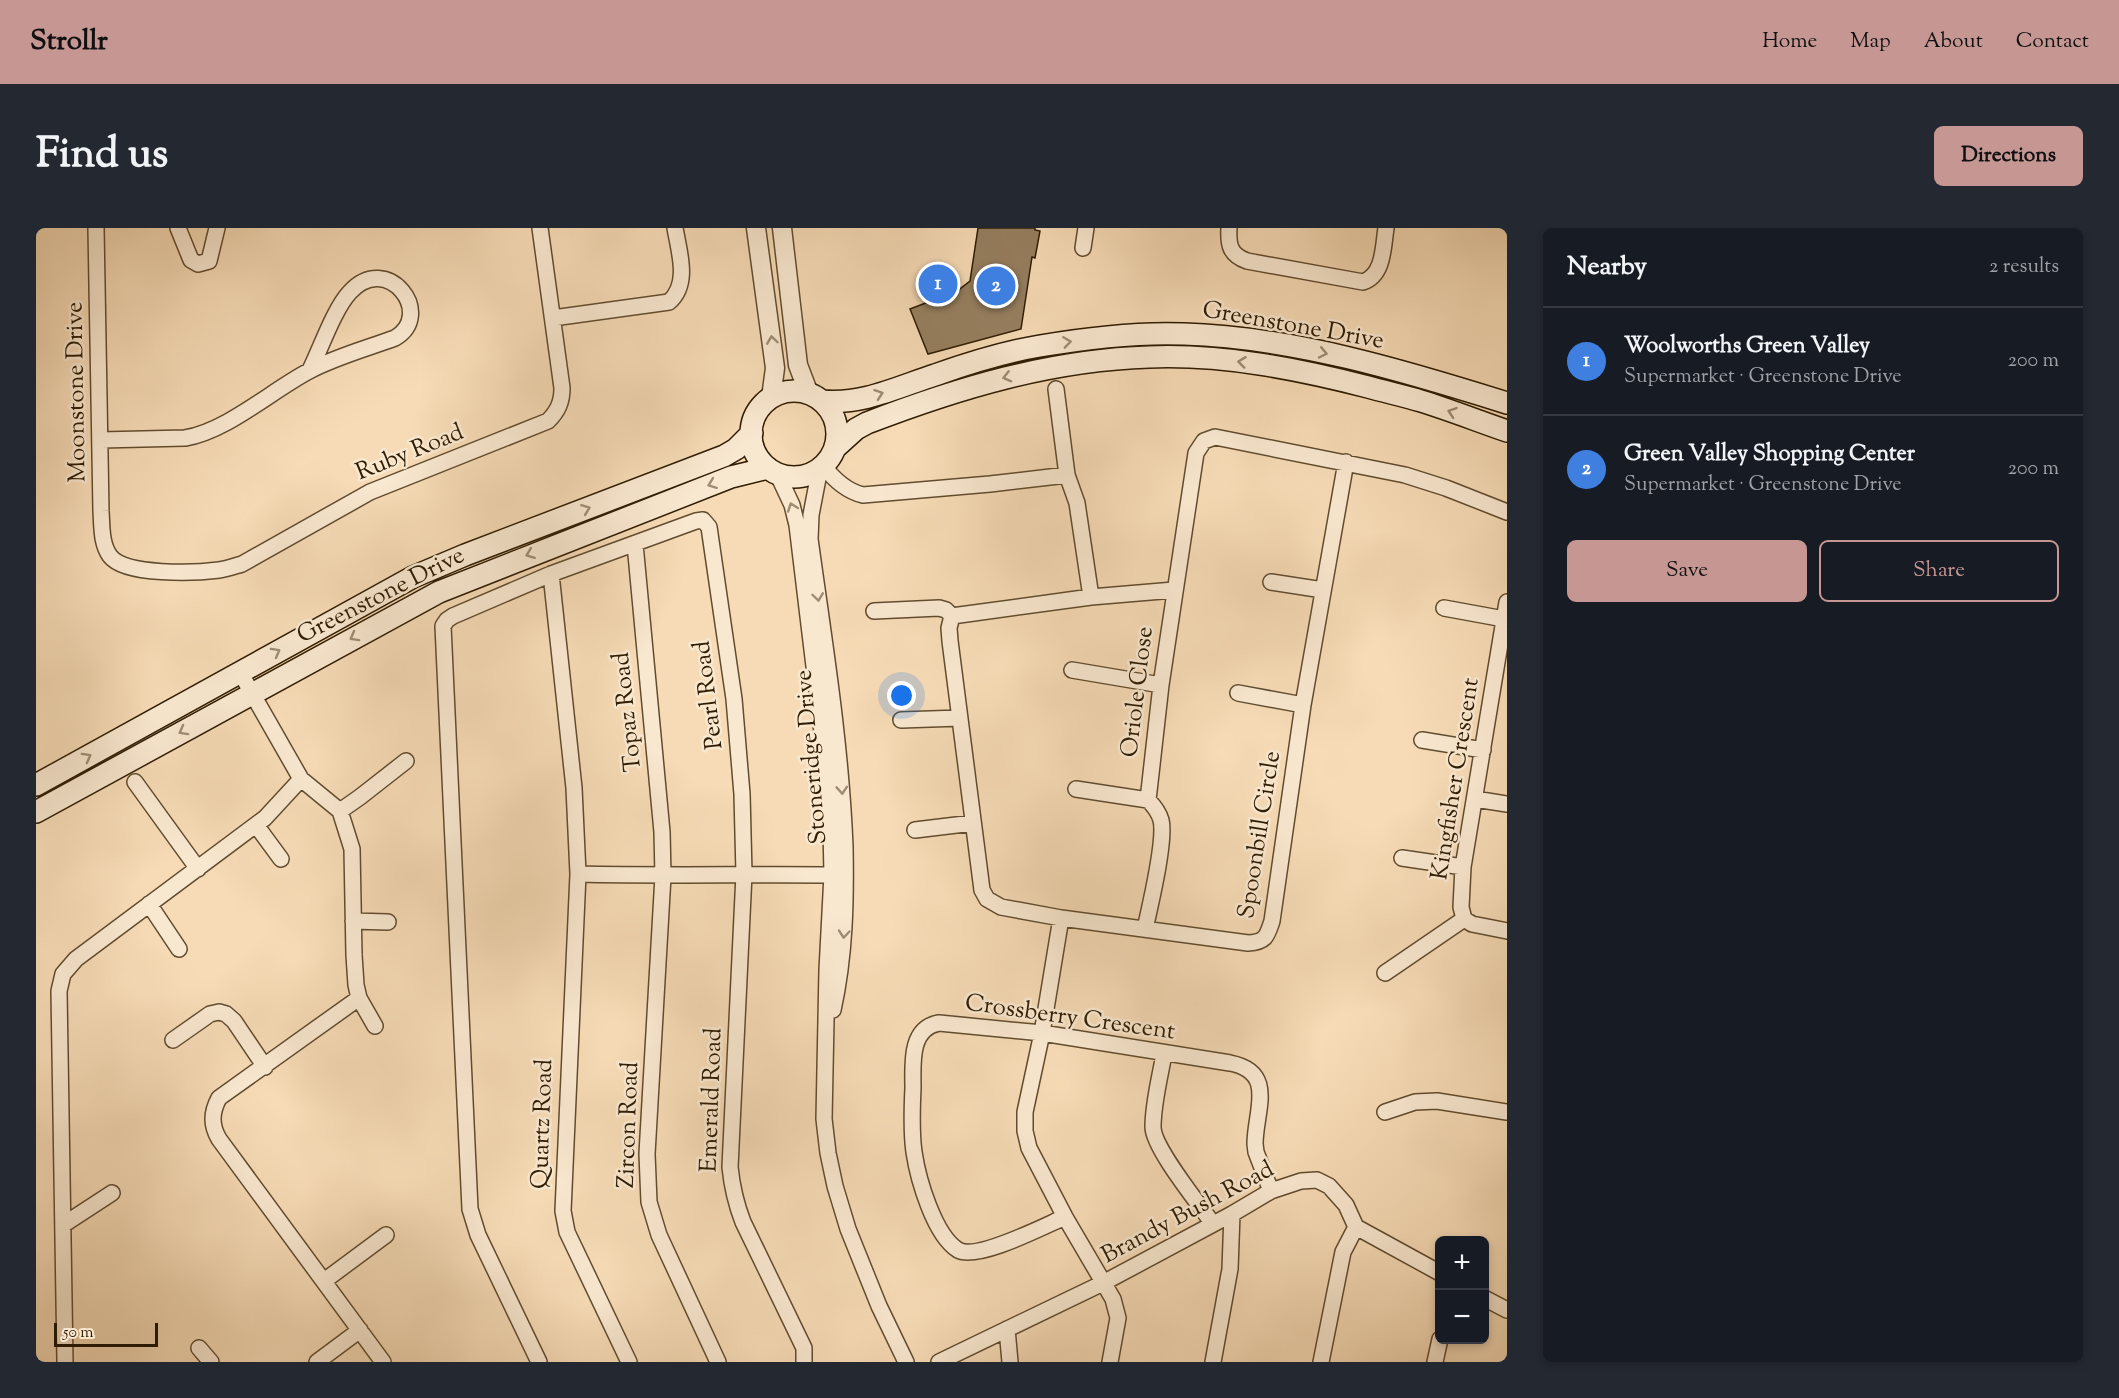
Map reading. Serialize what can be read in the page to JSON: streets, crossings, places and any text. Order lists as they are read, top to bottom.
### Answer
{
  "streets": {
    "main road": ["Greenstone Drive"],
    "street": [
      "Moonstone Drive",
      "Ruby Road",
      "Oriole Close",
      "Pearl Road",
      "Topaz Road",
      "Stoneridge Drive",
      "Kingfisher Crescent",
      "Spoonbill Circle",
      "Crossberry Crescent",
      "Emerald Road",
      "Quartz Road",
      "Zircon Road",
      "Brandy Bush Road"
    ]
  },
  "crossings": [
    ["Greenstone Drive", "Stoneridge Drive"],
    ["Moonstone Drive", "Ruby Road"],
    ["Pearl Road", "Topaz Road"],
    ["Pearl Road", "Emerald Road"],
    ["Topaz Road", "Zircon Road"],
    ["Crossberry Crescent", "Brandy Bush Road"]
  ],
  "scale_bar": "50 m",
  "page": {
    "header": "Strollr",
    "nav": [
      "Home",
      "Map",
      "About",
      "Contact"
    ],
    "title": "Find us",
    "buttons": [
      "Directions",
      ["Save", "Share"]
    ],
    "heading": ["Nearby", "2 results"],
    "pins": ["1", "2"],
    "list": [
      {
        "mark": "1",
        "name": "Woolworths Green Valley",
        "note": "Supermarket · Greenstone Drive",
        "value": "200 m"
      },
      {
        "mark": "2",
        "name": "Green Valley Shopping Center",
        "note": "Supermarket · Greenstone Drive",
        "value": "200 m"
      }
    ],
    "map_buttons": ["+", "−"],
    "scale": "50 m"
  }
}
